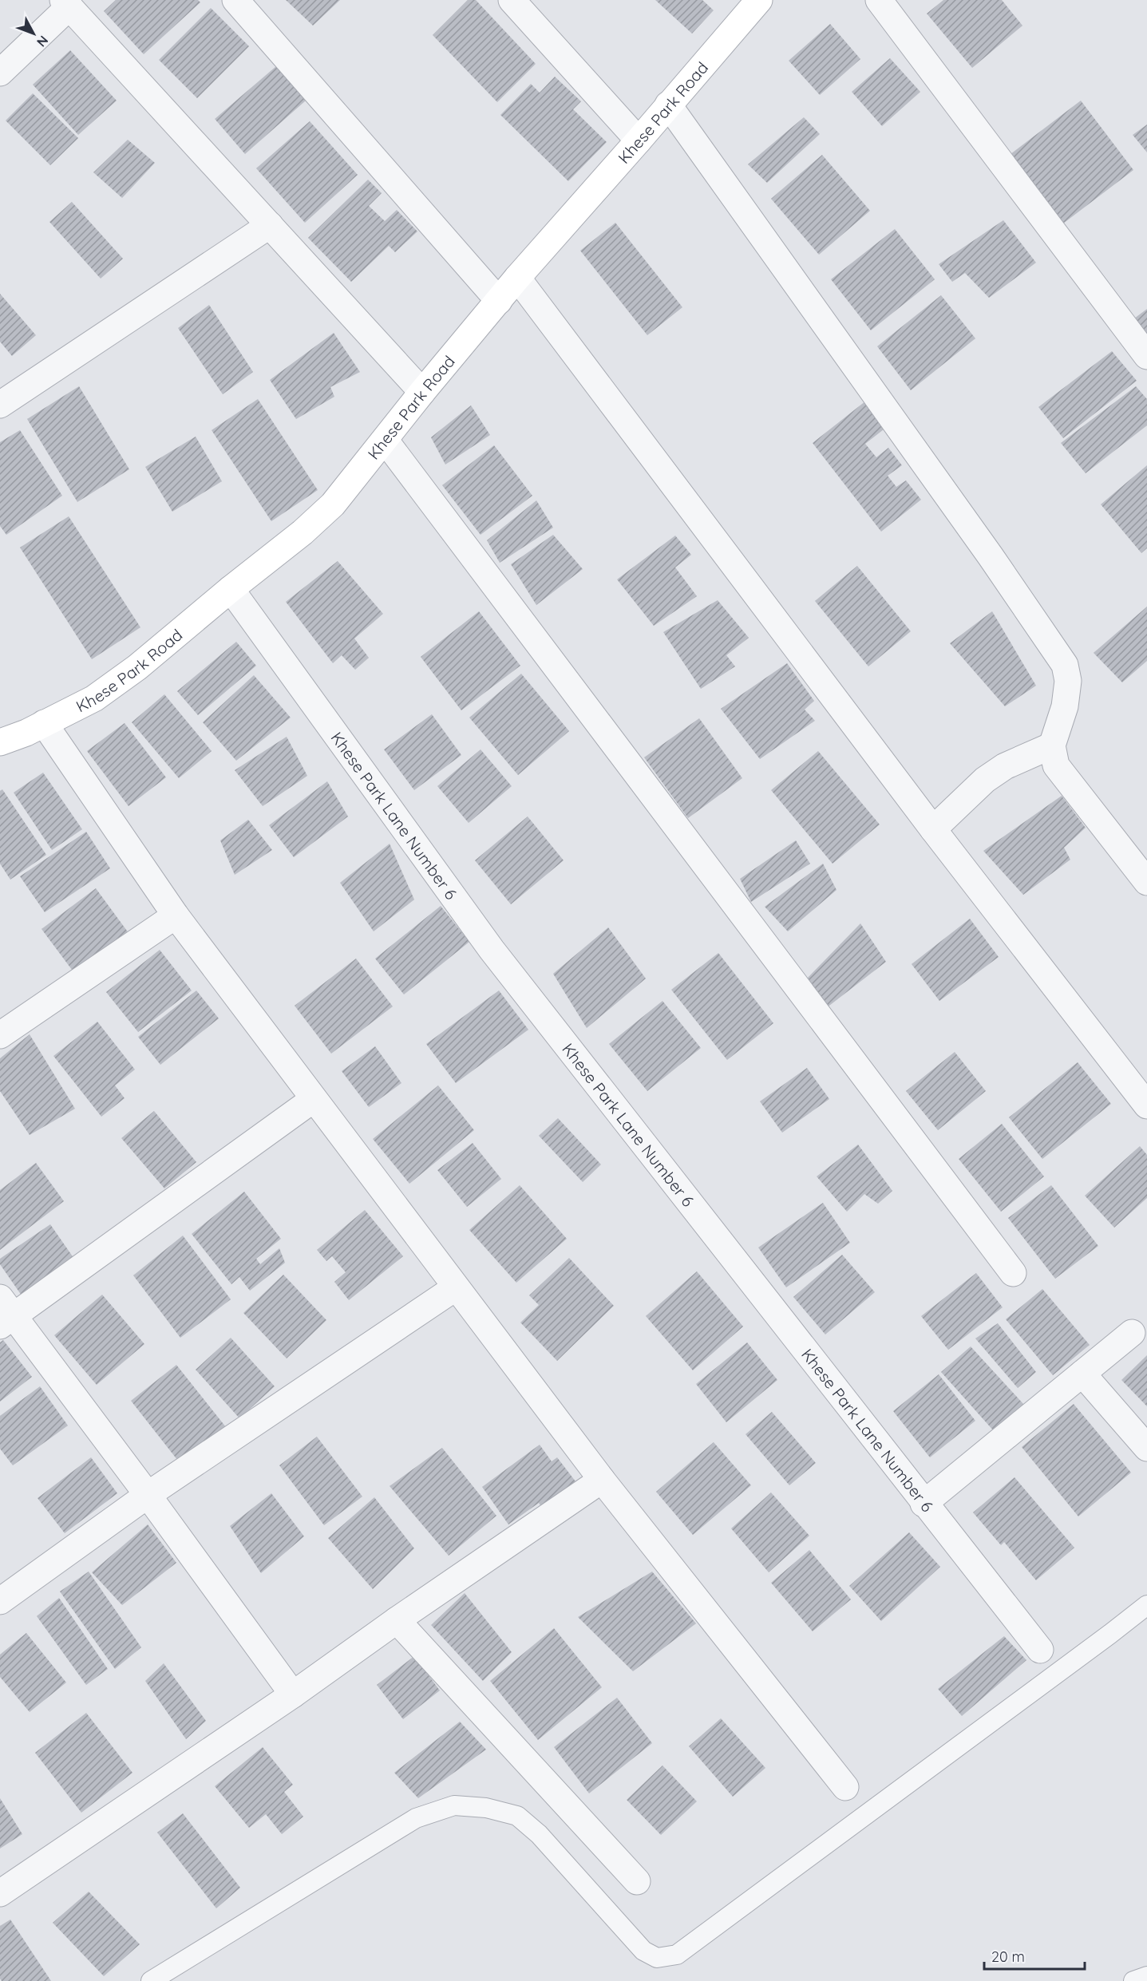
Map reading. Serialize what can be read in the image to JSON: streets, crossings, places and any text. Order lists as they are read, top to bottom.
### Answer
{
  "streets": {
    "street": ["Khese Park Road", "Khese Park Lane Number 6"]
  },
  "crossings": [
    ["Khese Park Road", "Khese Park Lane Number 6"]
  ],
  "scale_bar": "20 m",
  "north": "bottom right"
}
